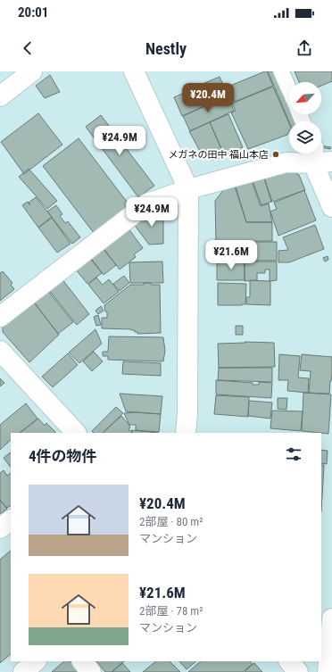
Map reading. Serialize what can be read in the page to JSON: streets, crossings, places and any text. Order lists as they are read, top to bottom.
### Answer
{
  "places": ["メガネの田中 福山本店"],
  "north": "bottom left",
  "page": {
    "status": "20:01",
    "header": "Nestly",
    "price": [
      "¥20.4M",
      "¥24.9M",
      "¥24.9M",
      "¥21.6M"
    ],
    "heading": "4件の物件",
    "list": [
      {
        "name": "¥20.4M",
        "note": "2部屋 · 80 m² · マンション"
      },
      {
        "name": "¥21.6M",
        "note": "2部屋 · 78 m² · マンション"
      }
    ]
  }
}
